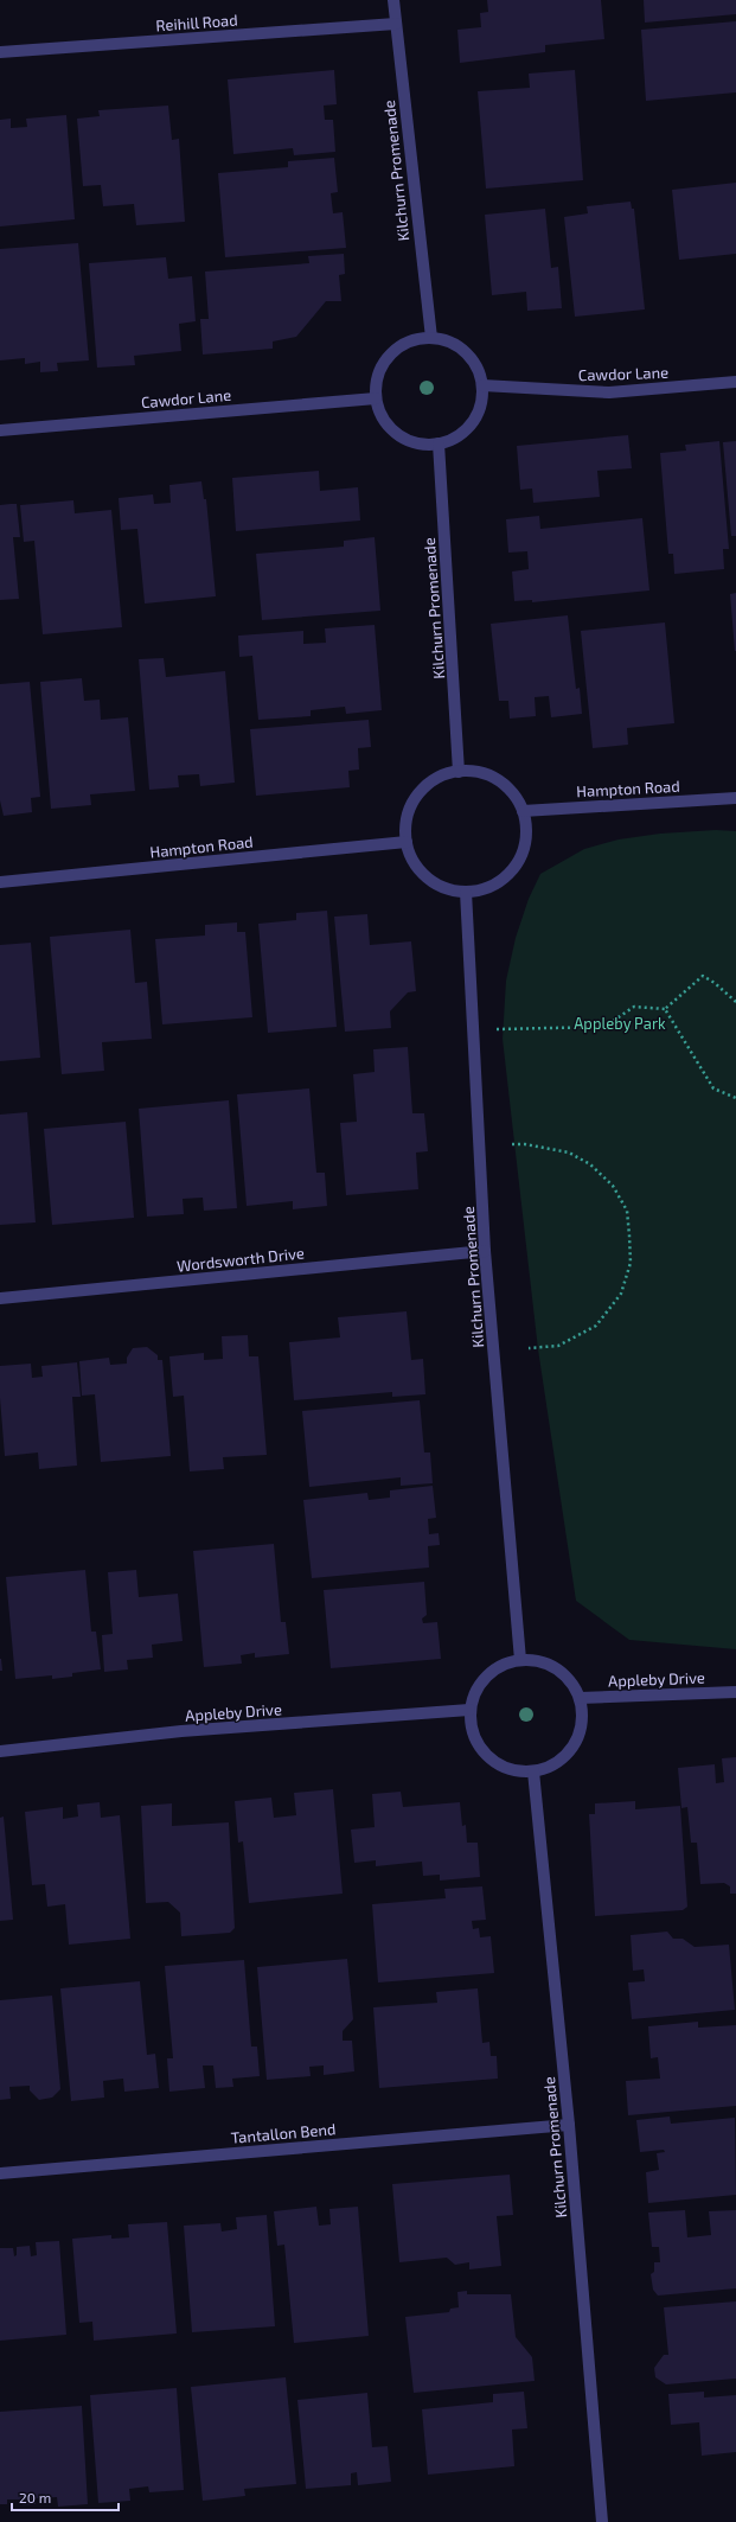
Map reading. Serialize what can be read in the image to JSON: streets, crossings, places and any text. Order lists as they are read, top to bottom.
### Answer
{
  "streets": {
    "street": [
      "Reihill Road",
      "Kilchurn Promenade",
      "Cawdor Lane",
      "Hampton Road",
      "Wordsworth Drive",
      "Appleby Drive",
      "Tantallon Bend"
    ]
  },
  "crossings": [
    ["Reihill Road", "Kilchurn Promenade"],
    ["Kilchurn Promenade", "Cawdor Lane"],
    ["Kilchurn Promenade", "Hampton Road"],
    ["Kilchurn Promenade", "Wordsworth Drive"],
    ["Kilchurn Promenade", "Appleby Drive"],
    ["Kilchurn Promenade", "Tantallon Bend"]
  ],
  "parks": ["Appleby Park"],
  "scale_bar": "20 m"
}
